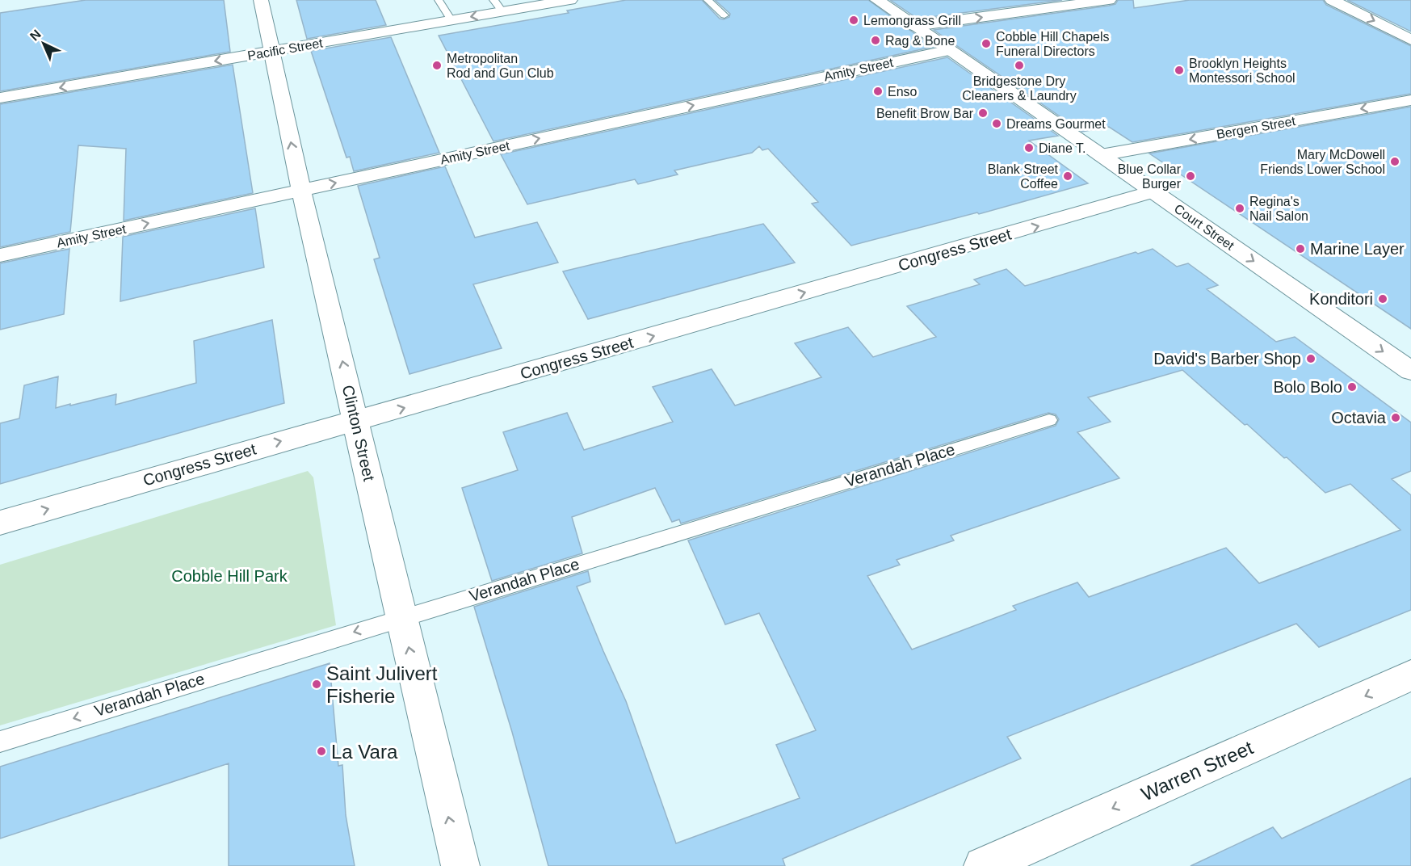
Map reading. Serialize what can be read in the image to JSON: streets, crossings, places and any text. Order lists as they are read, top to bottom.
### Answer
{
  "streets": {
    "street": [
      "Pacific Street",
      "Amity Street",
      "Bergen Street",
      "Court Street",
      "Congress Street",
      "Clinton Street",
      "Warren Street"
    ],
    "lane": ["Verandah Place"]
  },
  "crossings": [
    ["Pacific Street", "Clinton Street"],
    ["Amity Street", "Court Street"],
    ["Amity Street", "Clinton Street"],
    ["Bergen Street", "Court Street"],
    ["Court Street", "Congress Street"],
    ["Congress Street", "Clinton Street"],
    ["Clinton Street", "Verandah Place"]
  ],
  "one_way": [
    "Pacific Street",
    "Amity Street",
    "Bergen Street",
    "Court Street",
    "Congress Street",
    "Clinton Street",
    "Verandah Place",
    "Warren Street"
  ],
  "parks": ["Cobble Hill Park"],
  "places": [
    "Lemongrass Grill",
    "Rag & Bone",
    "Cobble Hill Chapels Funeral Directors",
    "Metropolitan Rod and Gun Club",
    "Bridgestone Dry Cleaners & Laundry",
    "Brooklyn Heights Montessori School",
    "Enso",
    "Benefit Brow Bar",
    "Dreams Gourmet",
    "Diane T.",
    "Mary McDowell Friends Lower School",
    "Blank Street Coffee",
    "Blue Collar Burger",
    "Regina's Nail Salon",
    "Marine Layer",
    "Konditori",
    "David's Barber Shop",
    "Bolo Bolo",
    "Octavia",
    "Saint Julivert Fisherie",
    "La Vara"
  ],
  "north": "top left"
}
